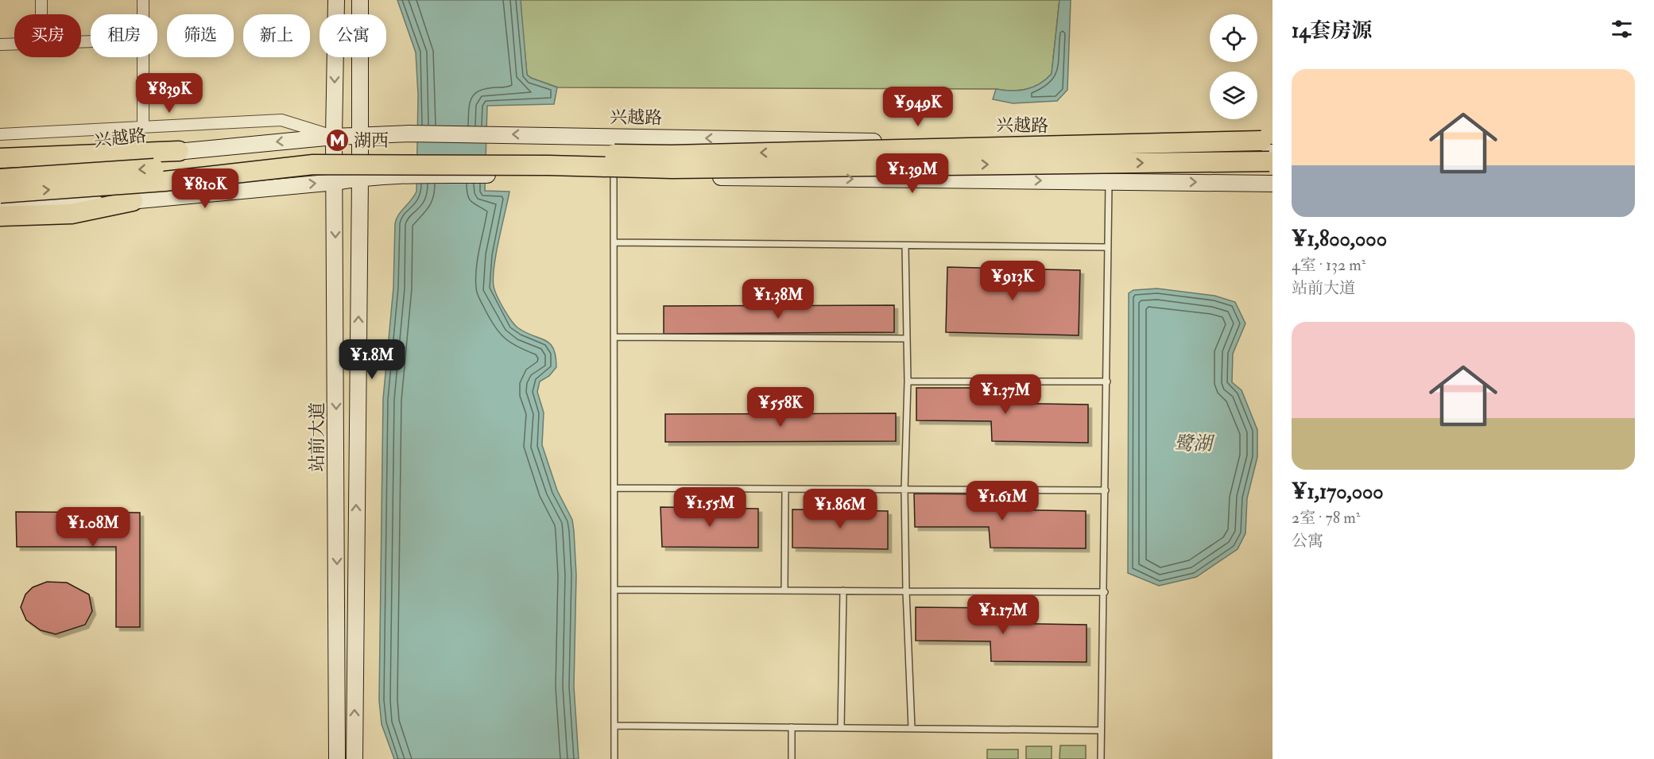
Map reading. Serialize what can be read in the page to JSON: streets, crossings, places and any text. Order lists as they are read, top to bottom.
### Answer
{
  "streets": {
    "main road": ["兴越路", "站前大道"]
  },
  "crossings": [
    ["兴越路", "站前大道"]
  ],
  "water": ["鹭湖"],
  "places": {
    "metro station": ["湖西"]
  },
  "page": {
    "heading": "14套房源",
    "chip": [
      "买房",
      "租房",
      "筛选",
      "新上",
      "公寓"
    ],
    "list": [
      {
        "name": "¥1,800,000",
        "note": "4室 · 132 m² · 站前大道"
      },
      {
        "name": "¥1,170,000",
        "note": "2室 · 78 m² · 公寓"
      }
    ],
    "price": [
      "¥839K",
      "¥949K",
      "¥1.39M",
      "¥810K",
      "¥913K",
      "¥1.38M",
      "¥1.8M",
      "¥1.37M",
      "¥558K",
      "¥1.61M",
      "¥1.55M",
      "¥1.86M",
      "¥1.08M",
      "¥1.17M"
    ]
  }
}
